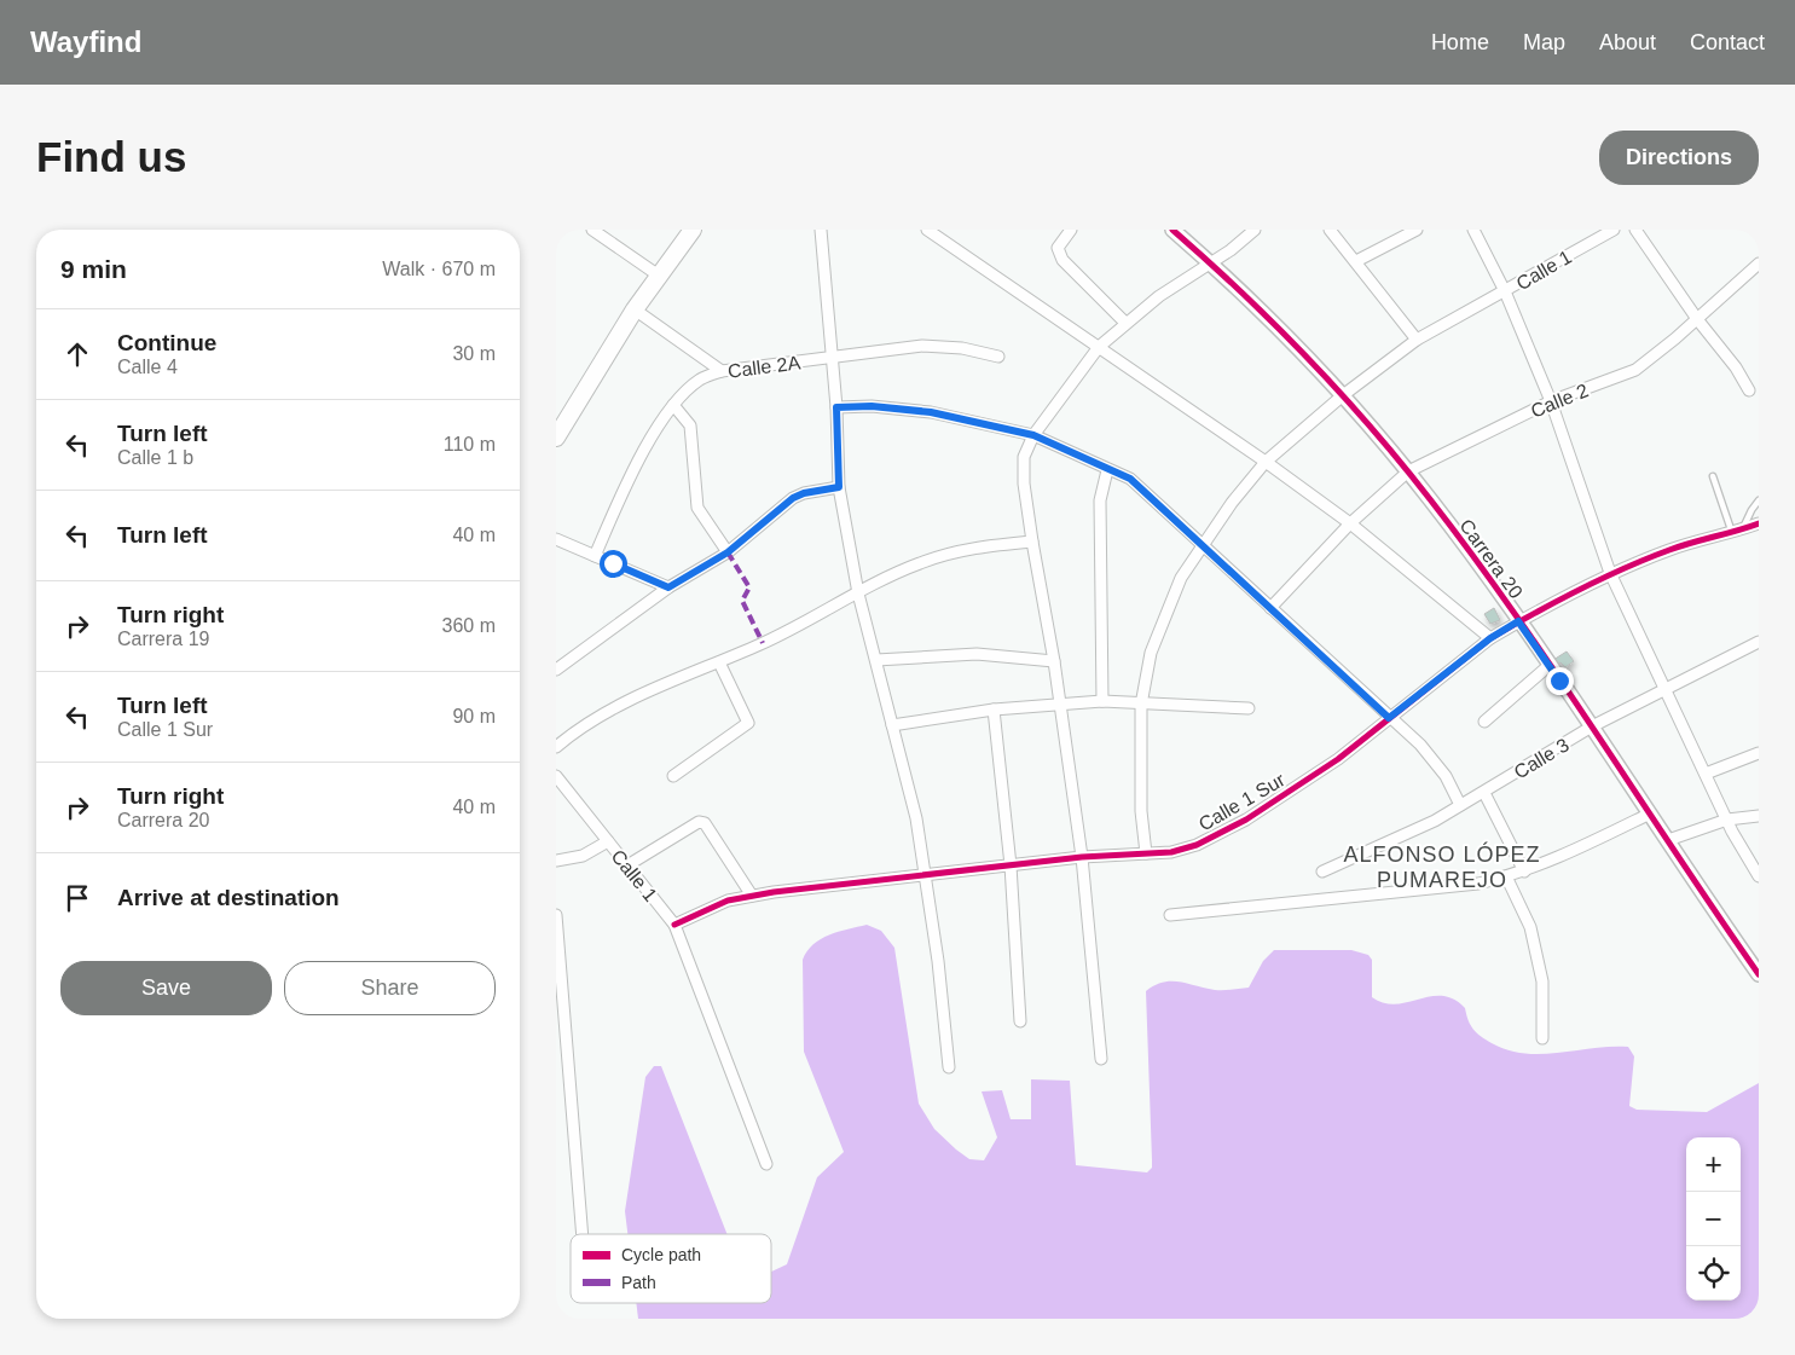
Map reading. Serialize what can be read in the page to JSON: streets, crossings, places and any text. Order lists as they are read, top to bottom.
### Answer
{
  "streets": {
    "street": [
      "Calle 1",
      "Calle 2A",
      "Calle 2",
      "Carrera 20",
      "Calle 3",
      "Calle 1 Sur"
    ]
  },
  "crossings": [
    ["Calle 1", "Carrera 20"],
    ["Calle 1", "Calle 1 Sur"],
    ["Calle 2", "Carrera 20"],
    ["Carrera 20", "Calle 3"],
    ["Carrera 20", "Calle 1 Sur"]
  ],
  "districts": ["ALFONSO LÓPEZ PUMAREJO"],
  "legend": ["Cycle path", "Path"],
  "page": {
    "header": "Wayfind",
    "nav": [
      "Home",
      "Map",
      "About",
      "Contact"
    ],
    "buttons": [
      "Directions",
      ["Save", "Share"]
    ],
    "title": "Find us",
    "heading": ["9 min", "Walk · 670 m"],
    "list": [
      ["Continue", "Calle 4", "30 m"],
      ["Turn left", "Calle 1 b", "110 m"],
      ["Turn left", "40 m"],
      ["Turn right", "Carrera 19", "360 m"],
      ["Turn left", "Calle 1 Sur", "90 m"],
      ["Turn right", "Carrera 20", "40 m"],
      "Arrive at destination"
    ],
    "map_buttons": ["+", "−"]
  }
}
